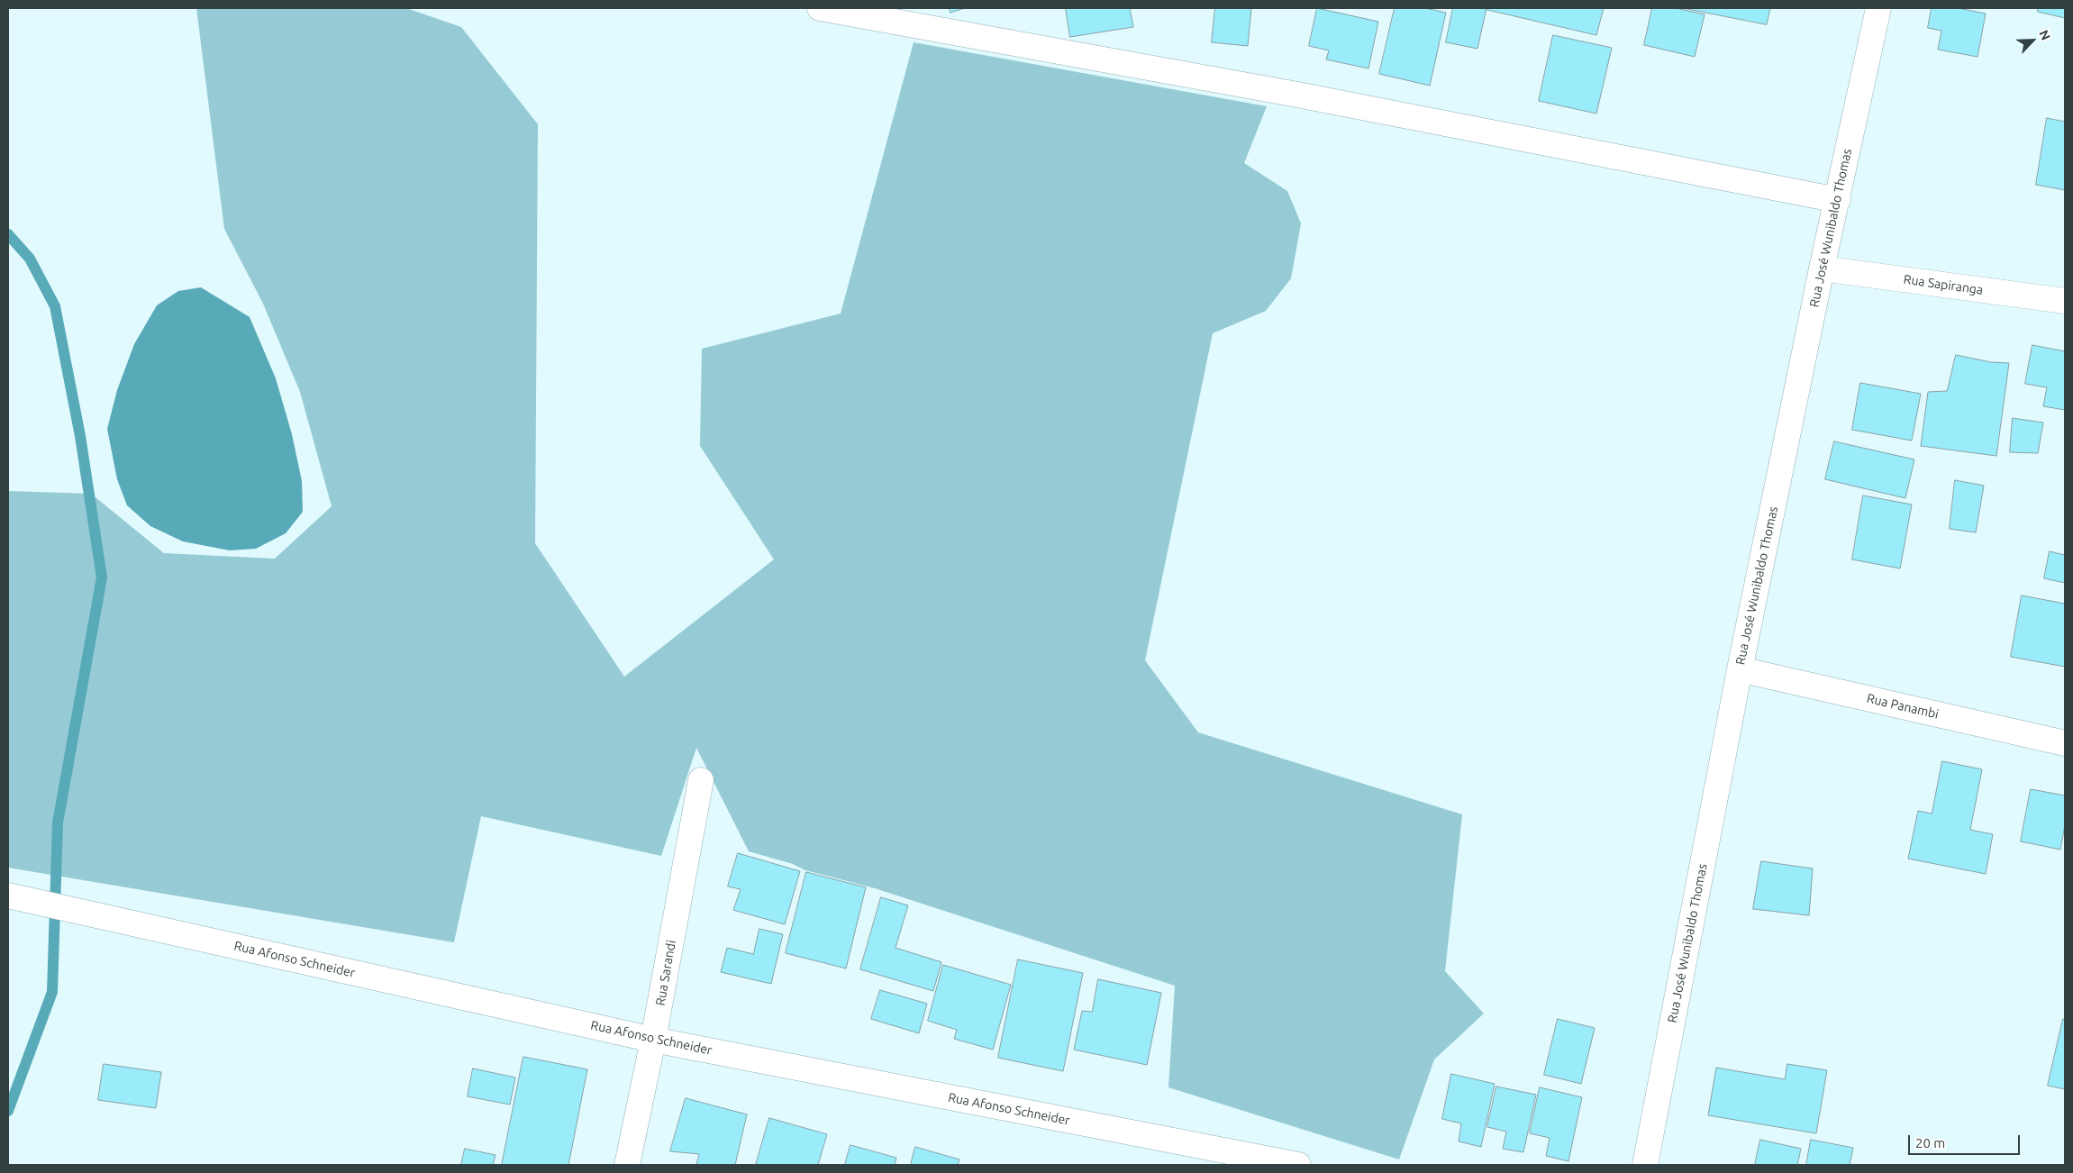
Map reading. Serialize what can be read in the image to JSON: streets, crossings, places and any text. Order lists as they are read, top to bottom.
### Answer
{
  "streets": {
    "street": [
      "Rua José Wunibaldo Thomas",
      "Rua Sapiranga",
      "Rua Panambi",
      "Rua Afonso Schneider",
      "Rua Sarandi"
    ]
  },
  "crossings": [
    ["Rua José Wunibaldo Thomas", "Rua Sapiranga"],
    ["Rua José Wunibaldo Thomas", "Rua Panambi"],
    ["Rua Afonso Schneider", "Rua Sarandi"]
  ],
  "scale_bar": "20 m",
  "north": "top right"
}
